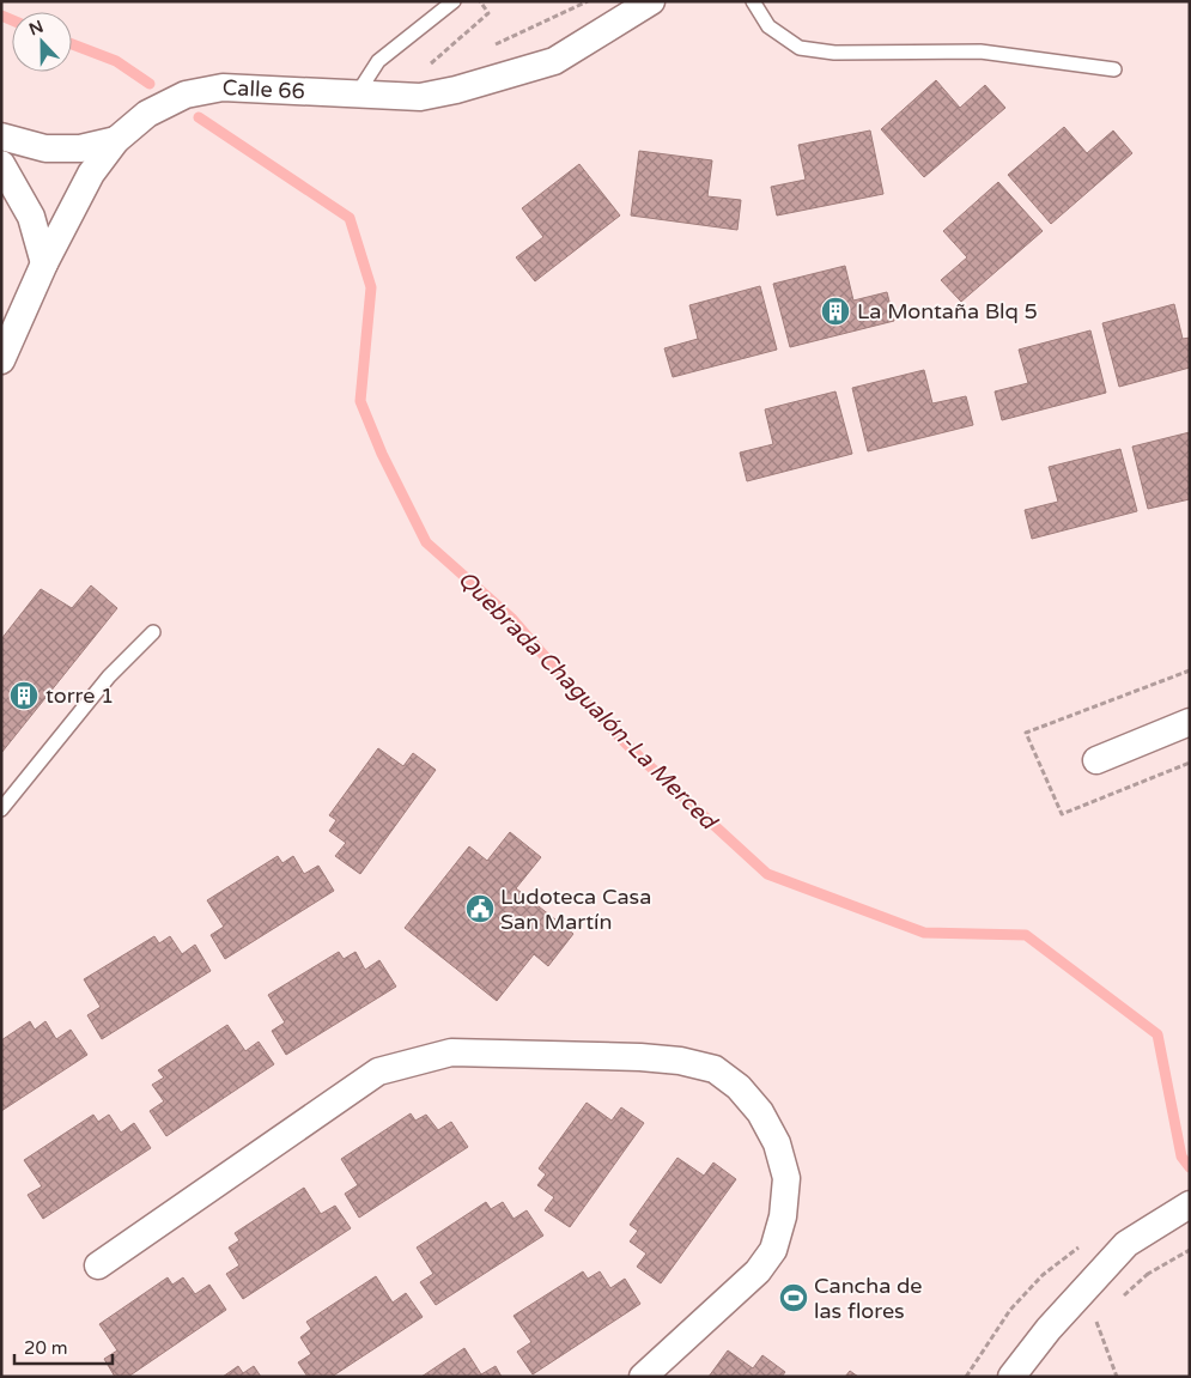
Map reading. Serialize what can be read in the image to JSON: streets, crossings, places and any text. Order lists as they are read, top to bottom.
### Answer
{
  "streets": {
    "street": ["Calle 66"]
  },
  "water": ["Quebrada Chagualón-La Merced"],
  "places": {
    "building": ["La Montaña Blq 5", "torre 1"],
    "public building": ["Ludoteca Casa San Martín"],
    "sports": ["Cancha de las flores"]
  },
  "scale_bar": "20 m",
  "north": "top"
}
